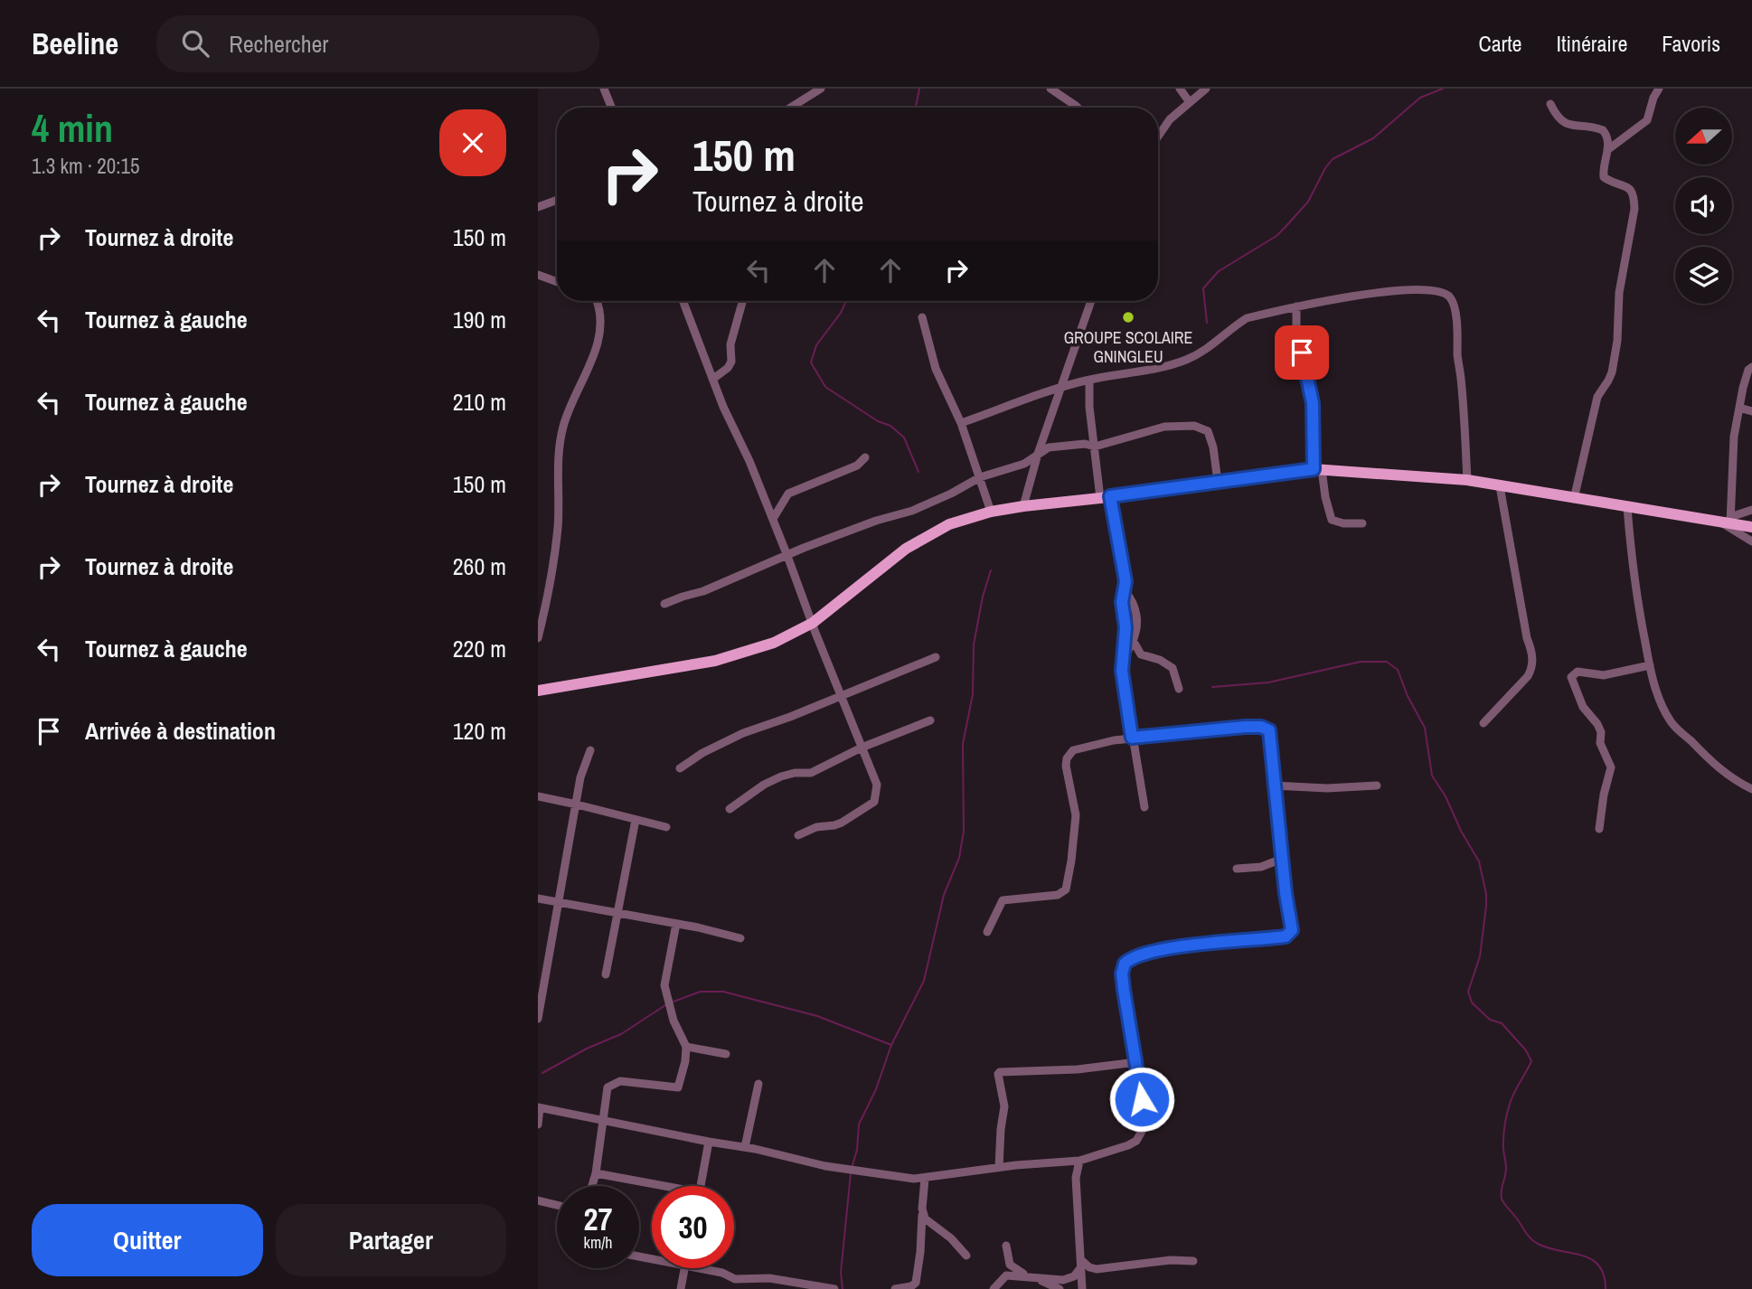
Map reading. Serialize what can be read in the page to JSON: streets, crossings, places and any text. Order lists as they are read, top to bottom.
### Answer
{
  "places": ["GROUPE SCOLAIRE GNINGLEU"],
  "north": "left",
  "page": {
    "header": "Beeline",
    "search": "Rechercher",
    "nav": ["Carte", "Itinéraire", "Favoris"],
    "heading": ["4 min", "1.3 km · 20:15"],
    "turn": ["150 m", "Tournez à droite"],
    "list": [
      {
        "name": "Tournez à droite",
        "value": "150 m"
      },
      {
        "name": "Tournez à gauche",
        "value": "190 m"
      },
      {
        "name": "Tournez à gauche",
        "value": "210 m"
      },
      {
        "name": "Tournez à droite",
        "value": "150 m"
      },
      {
        "name": "Tournez à droite",
        "value": "260 m"
      },
      {
        "name": "Tournez à gauche",
        "value": "220 m"
      },
      {
        "name": "Arrivée à destination",
        "value": "120 m"
      }
    ],
    "speed": "27 km/h",
    "limit": "30",
    "buttons": ["Quitter", "Partager"]
  }
}
